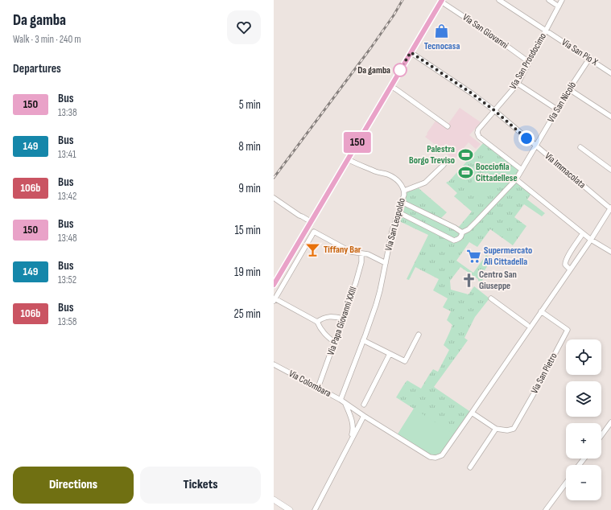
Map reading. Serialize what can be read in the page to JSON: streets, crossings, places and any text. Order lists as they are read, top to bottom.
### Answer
{
  "streets": {
    "street": [
      "Via San Giovanni",
      "Via San Pio X",
      "Via San Prosdocimo",
      "Via San Nicolò",
      "Via Immacolata",
      "Via San Leopoldo",
      "Via Papa Giovanni XXIII",
      "Via San Pietro",
      "Via Colombara"
    ]
  },
  "crossings": [
    ["Via San Giovanni", "Via San Prosdocimo"],
    ["Via San Pio X", "Via San Prosdocimo"],
    ["Via San Pio X", "Via San Nicolò"],
    ["Via San Prosdocimo", "Via San Nicolò"],
    ["Via San Prosdocimo", "Via Immacolata"],
    ["Via San Nicolò", "Via Immacolata"],
    ["Via San Nicolò", "Via San Leopoldo"],
    ["Via San Leopoldo", "Via Colombara"],
    ["Via Papa Giovanni XXIII", "Via Colombara"]
  ],
  "places": {
    "shop": ["Tecnocasa"],
    "other": ["Da gamba"],
    "sports": ["Palestra Borgo Treviso", "Bocciofila Cittadellese"],
    "bar": ["Tiffany Bar"],
    "supermarket": ["Supermercato Alì Cittadella"],
    "church": ["Centro San Giuseppe"]
  },
  "lines": ["bus line 150"],
  "page": {
    "heading": [
      ["Da gamba", "Walk · 3 min · 240 m"],
      "Departures"
    ],
    "on_map": "150",
    "list": [
      {
        "mark": "150",
        "name": "Bus",
        "note": "13:38",
        "value": "5 min"
      },
      {
        "mark": "149",
        "name": "Bus",
        "note": "13:41",
        "value": "8 min"
      },
      {
        "mark": "106b",
        "name": "Bus",
        "note": "13:42",
        "value": "9 min"
      },
      {
        "mark": "150",
        "name": "Bus",
        "note": "13:48",
        "value": "15 min"
      },
      {
        "mark": "149",
        "name": "Bus",
        "note": "13:52",
        "value": "19 min"
      },
      {
        "mark": "106b",
        "name": "Bus",
        "note": "13:58",
        "value": "25 min"
      }
    ],
    "map_buttons": ["+", "−"],
    "buttons": ["Directions", "Tickets"]
  }
}
